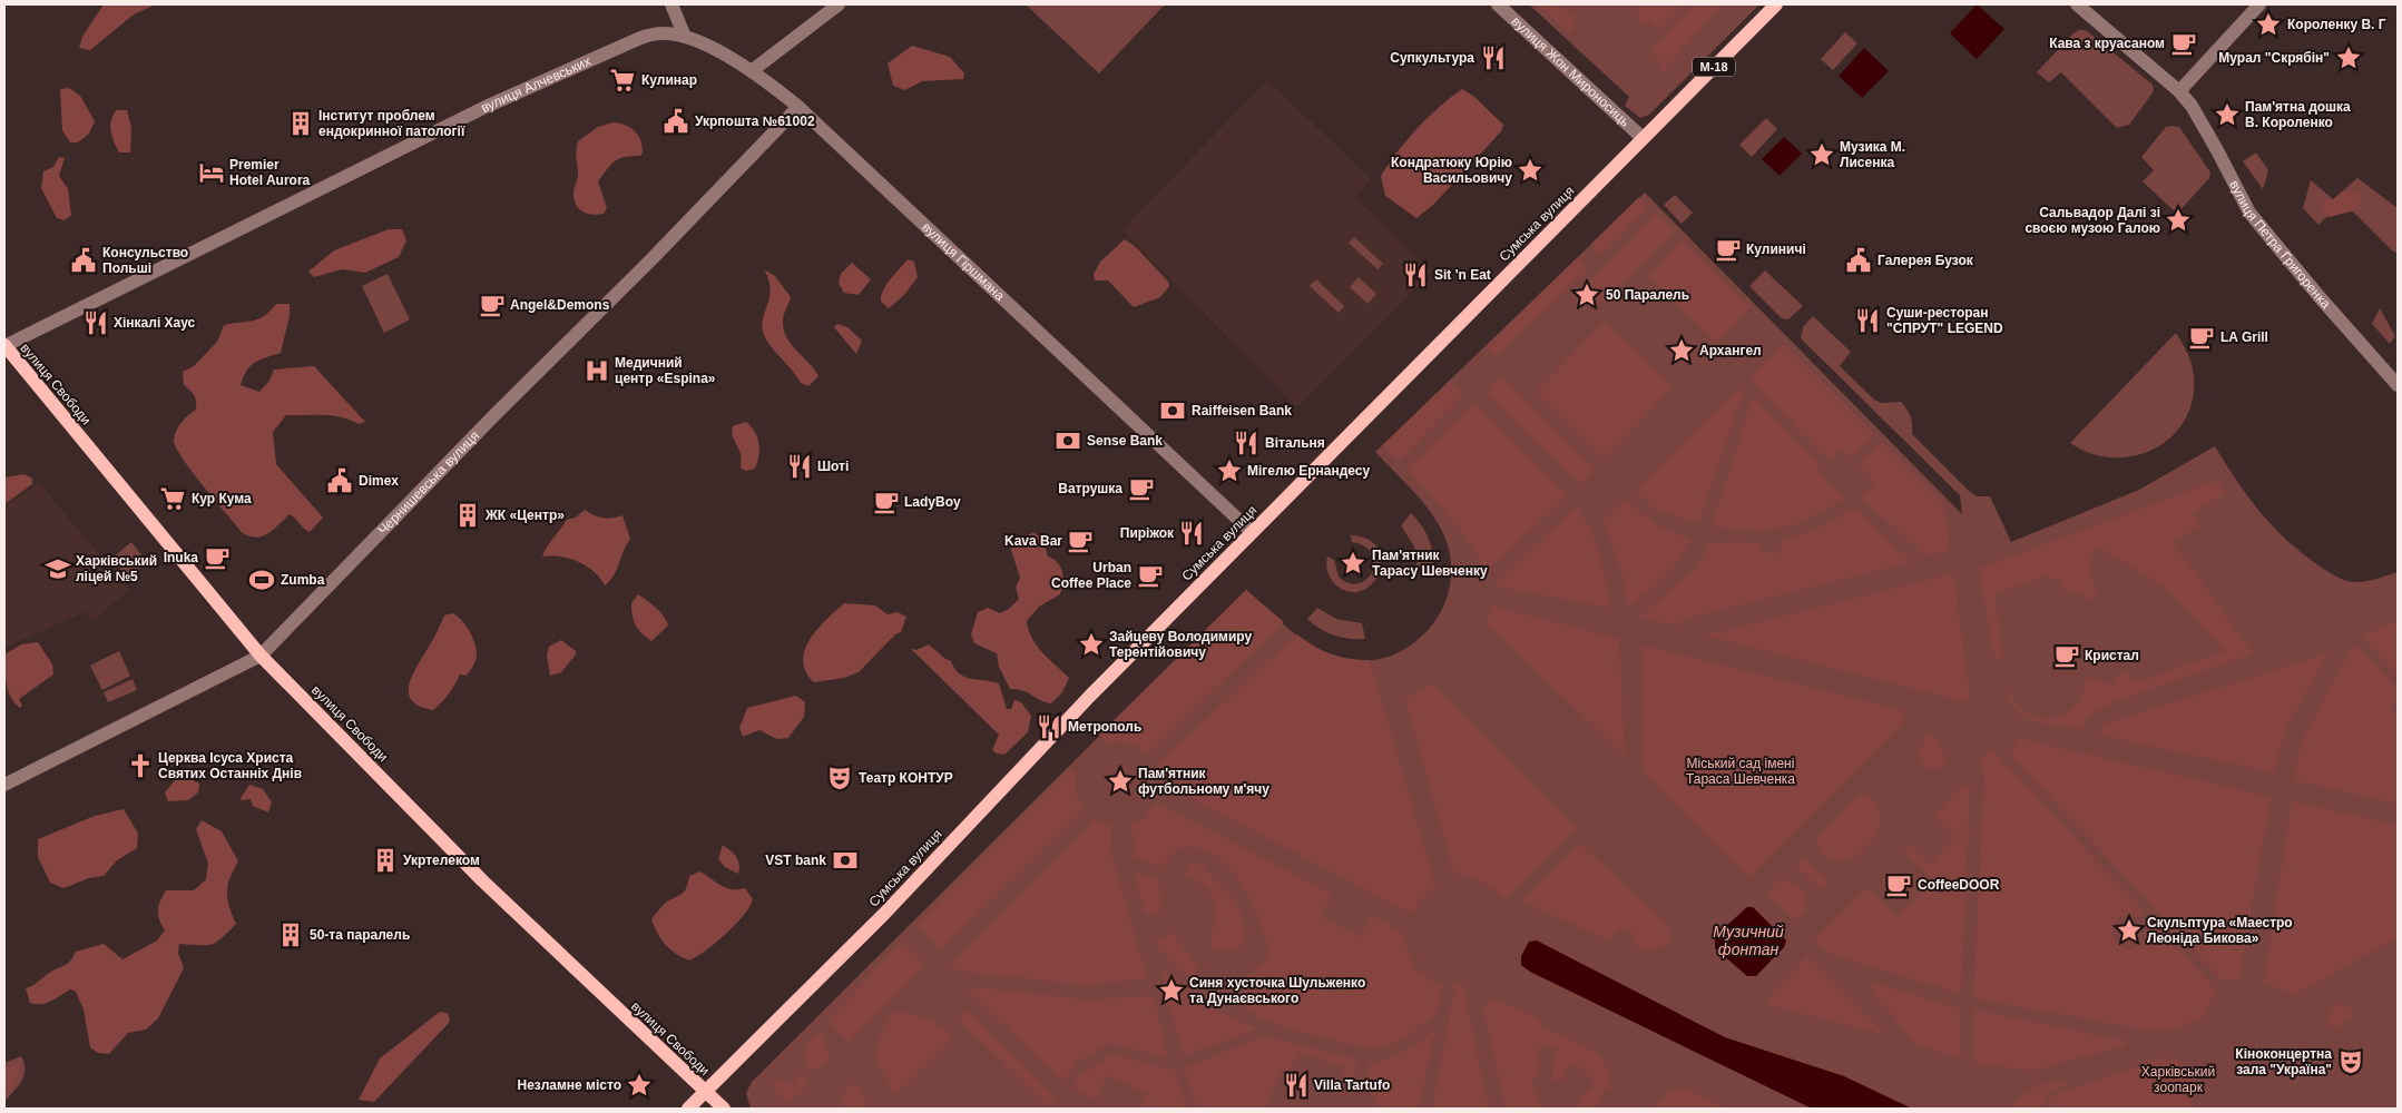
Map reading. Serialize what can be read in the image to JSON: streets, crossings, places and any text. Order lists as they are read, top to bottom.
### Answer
{
  "streets": {
    "main road": ["М-18", "Сумська вулиця", "вулиця Свободи"],
    "street": [
      "вулиця Жон Мироносиць",
      "вулиця Алчевських",
      "вулиця Петра Григоренка",
      "вулиця Гіршмана",
      "Чернишевська вулиця"
    ]
  },
  "crossings": [
    ["вулиця Жон Мироносиць", "Сумська вулиця"],
    ["вулиця Алчевських", "вулиця Гіршмана"],
    ["вулиця Алчевських", "вулиця Свободи"],
    ["Сумська вулиця", "вулиця Гіршмана"],
    ["Сумська вулиця", "вулиця Свободи"],
    ["вулиця Гіршмана", "Чернишевська вулиця"],
    ["вулиця Свободи", "Чернишевська вулиця"]
  ],
  "water": ["Музичний фонтан"],
  "parks": ["Міський сад імені Тараса Шевченка", "Харківський зоопарк"],
  "places": {
    "place": [
      "Короленку В. Г",
      "Мурал \"Скрябiн\"",
      "Пам'ятна дошка В. Короленко",
      "Музика М. Лисенка",
      "Кондратюку Юрію Васильовичу",
      "Сальвадор Далі зі своєю музою Галою",
      "50 Паралель",
      "Архангел",
      "Мігелю Ернандесу",
      "Пам'ятник Тарасу Шевченку",
      "Зайцеву Володимиру Терентійовичу",
      "Пам'ятник футбольному м'ячу",
      "Скульптура «Маестро Леоніда Бикова»",
      "Синя хусточка Шульженко та Дунаєвського",
      "Незламне місто"
    ],
    "cafe": [
      "Кава з круасаном",
      "Кулиничі",
      "Angel&Demons",
      "LA Grill",
      "Ватрушка",
      "LadyBoy",
      "Kava Bar",
      "Inuka",
      "Urban Coffee Place",
      "Кристал",
      "CoffeeDOOR"
    ],
    "restaurant": [
      "Супкультура",
      "Sit 'n Eat",
      "Суши-ресторан \"СПРУТ\" LEGEND",
      "Хінкалі Хаус",
      "Вітальня",
      "Шоті",
      "Пиріжок",
      "Метрополь",
      "Villa Tartufo"
    ],
    "supermarket": ["Кулинар", "Кур Кума"],
    "public building": [
      "Укрпошта №61002",
      "Консульство Польші",
      "Галерея Бузок",
      "Dimex"
    ],
    "building": [
      "Інститут проблем ендокринної патології",
      "ЖК «Центр»",
      "Укртелеком",
      "50-та паралель"
    ],
    "hotel": ["Premier Hotel Aurora"],
    "hospital": ["Медичний центр «Espina»"],
    "bank": ["Raiffeisen Bank", "Sense Bank", "VST bank"],
    "school or university": ["Харківський ліцей №5"],
    "sports": ["Zumba"],
    "church": ["Церква Ісуса Христа Святих Останніх Днів"],
    "theatre": ["Театр КОНТУР", "Кіноконцертна зала \"Україна\""]
  }
}
